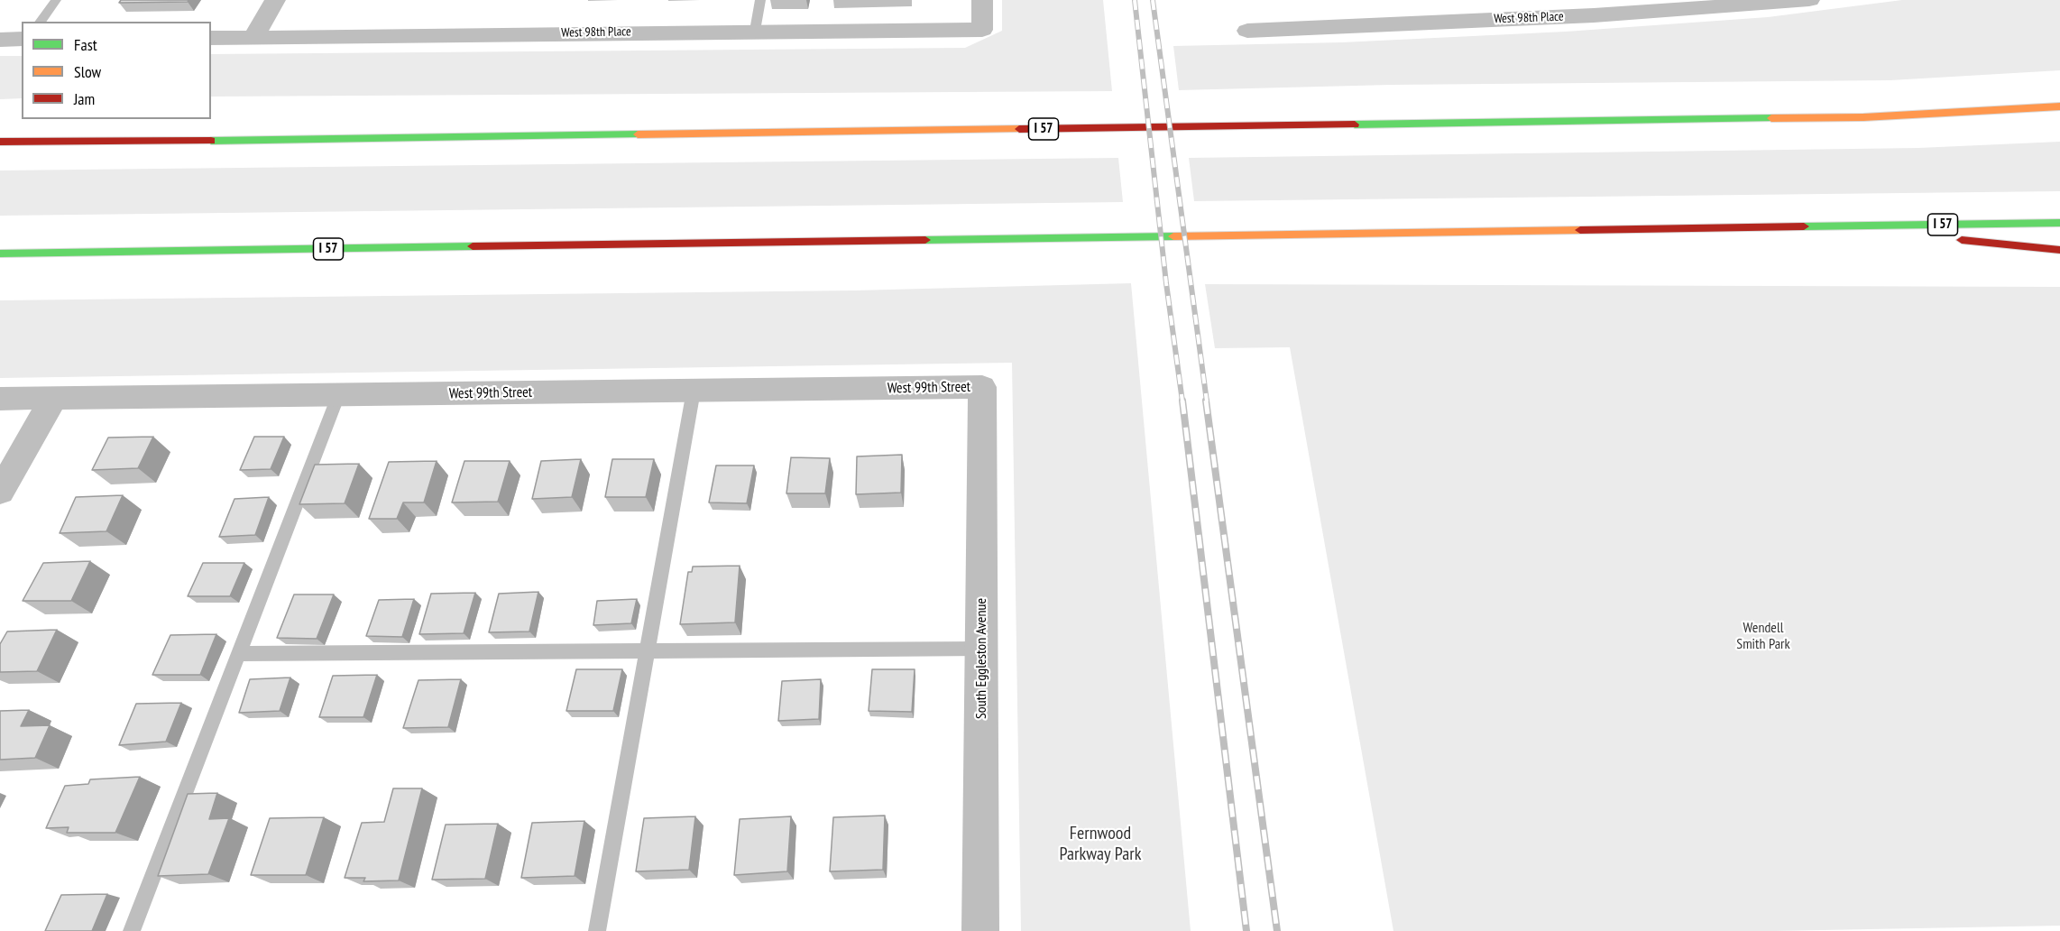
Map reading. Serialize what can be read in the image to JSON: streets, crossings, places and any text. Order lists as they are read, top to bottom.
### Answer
{
  "streets": {
    "highway": ["I 57"],
    "street": ["West 98th Place", "West 99th Street", "South Eggleston Avenue"]
  },
  "crossings": [
    ["West 99th Street", "South Eggleston Avenue"]
  ],
  "parks": ["Wendell Smith Park", "Fernwood Parkway Park"],
  "legend": ["Fast", "Slow", "Jam"]
}
